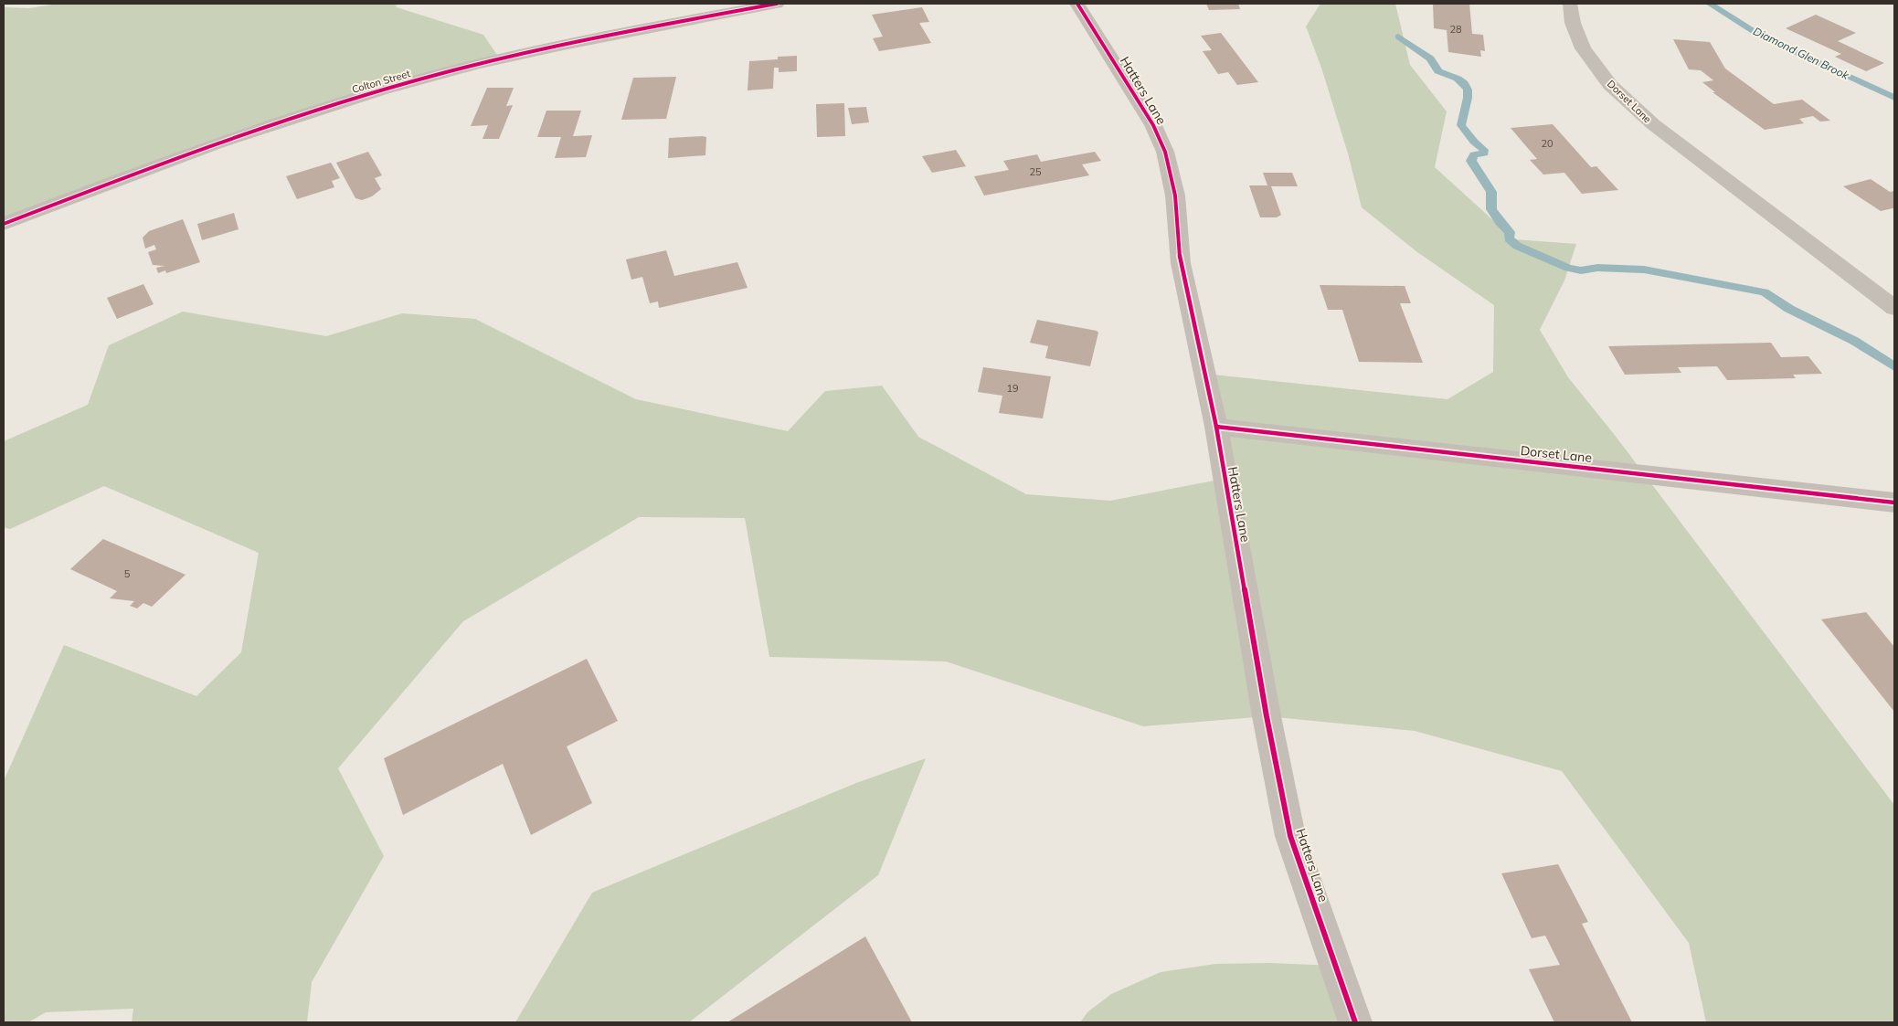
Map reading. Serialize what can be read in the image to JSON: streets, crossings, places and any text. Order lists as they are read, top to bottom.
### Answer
{
  "streets": {
    "street": ["Colton Street", "Hatters Lane", "Dorset Lane"]
  },
  "crossings": [
    ["Hatters Lane", "Dorset Lane"]
  ],
  "water": ["Diamond Glen Brook"],
  "house_numbers": [
    "28",
    "20",
    "25",
    "19",
    "5"
  ]
}
